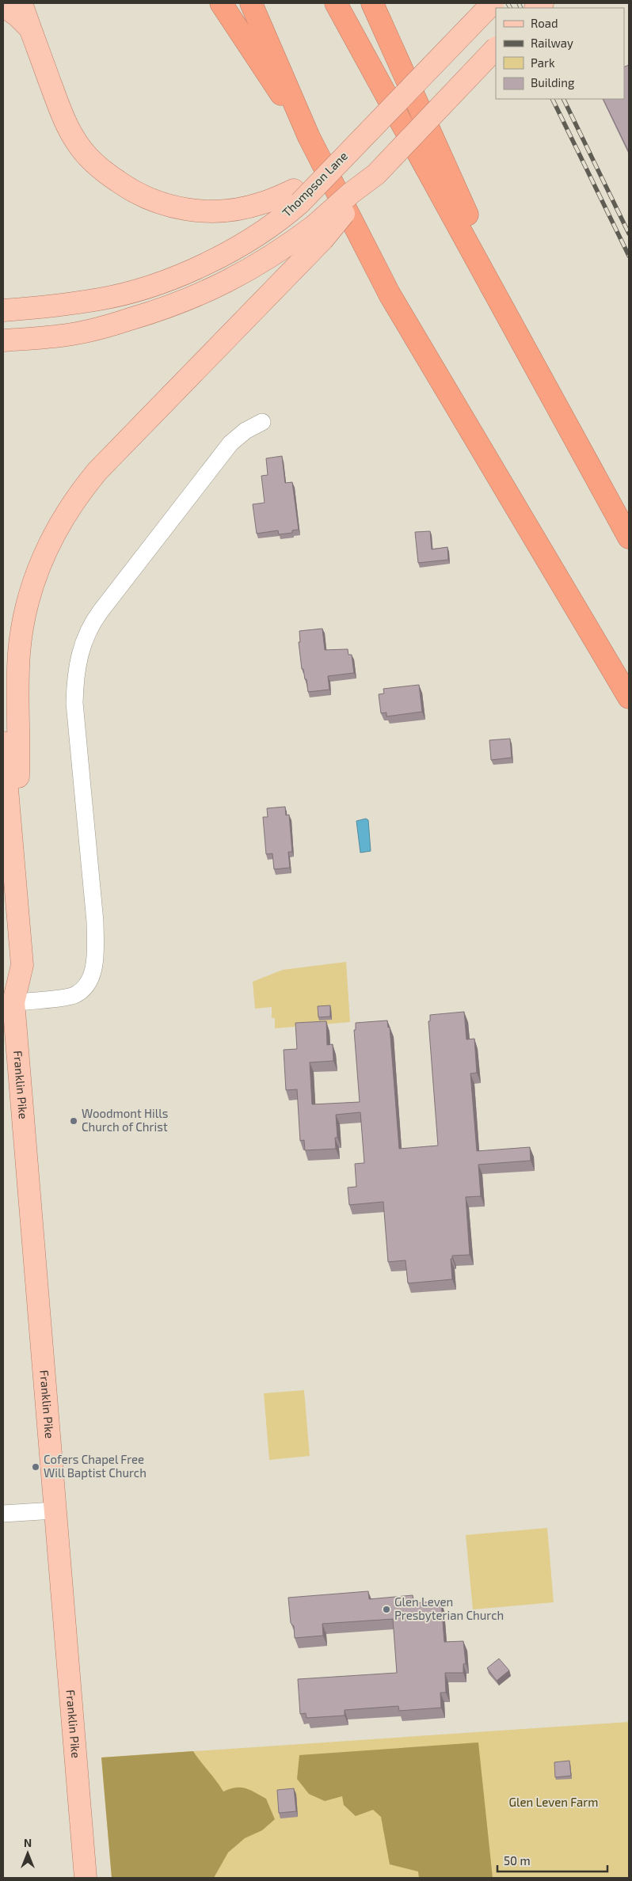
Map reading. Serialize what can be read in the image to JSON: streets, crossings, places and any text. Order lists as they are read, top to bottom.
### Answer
{
  "streets": {
    "main road": ["Thompson Lane", "Franklin Pike"]
  },
  "parks": ["Glen Leven Farm"],
  "places": ["Woodmont Hills Church of Christ", "Cofers Chapel Free Will Baptist Church", "Glen Leven Presbyterian Church"],
  "legend": [
    "Road",
    "Railway",
    "Park",
    "Building"
  ],
  "scale_bar": "50 m",
  "north": "top"
}
